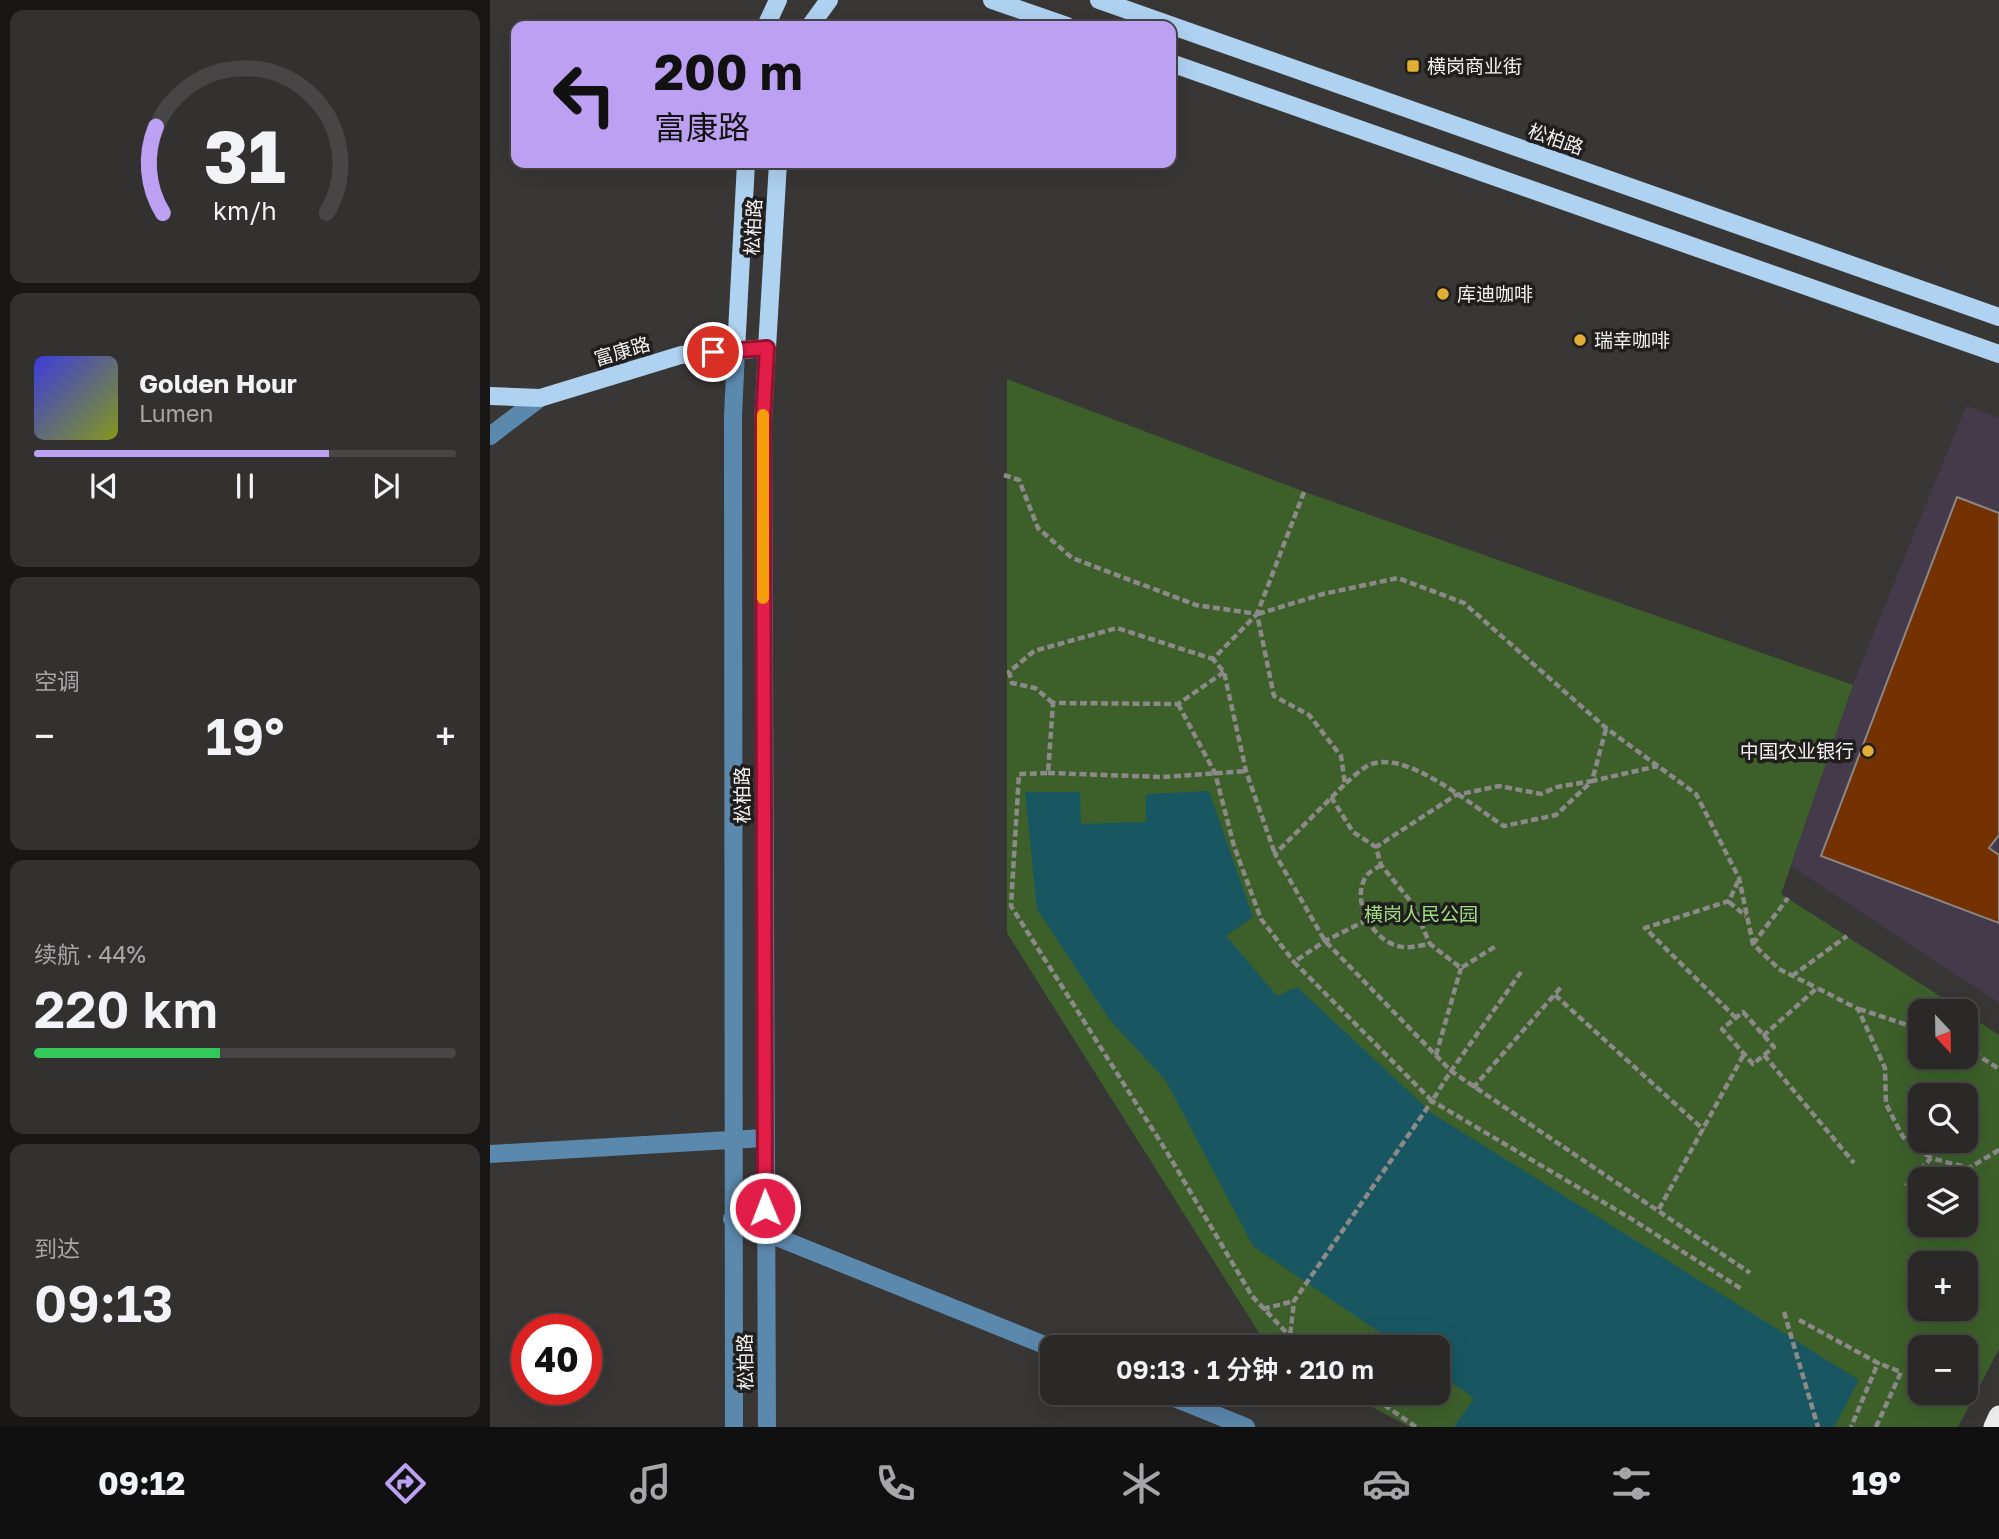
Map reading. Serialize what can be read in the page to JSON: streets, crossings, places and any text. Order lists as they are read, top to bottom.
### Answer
{
  "streets": {
    "main road": ["松柏路", "富康路"]
  },
  "crossings": [
    ["松柏路", "富康路"]
  ],
  "parks": ["横岗人民公园"],
  "places": {
    "transit": ["横岗商业街"],
    "other": ["库迪咖啡", "瑞幸咖啡", "中国农业银行"]
  },
  "north": "bottom",
  "page": {
    "turn": ["200 m", "富康路"],
    "song": ["Golden Hour", "Lumen"],
    "tile": [
      "空调",
      ["续航 · 44%", "220 km"],
      ["到达", "09:13"]
    ],
    "heat": ["−", "19°", "+"],
    "map_buttons": ["+", "−"],
    "limit": "40",
    "trip": "09:13 · 1 分钟 · 210 m",
    "tabs": ["09:12", "19°"],
    "gauge": ["31", "km/h"]
  }
}
